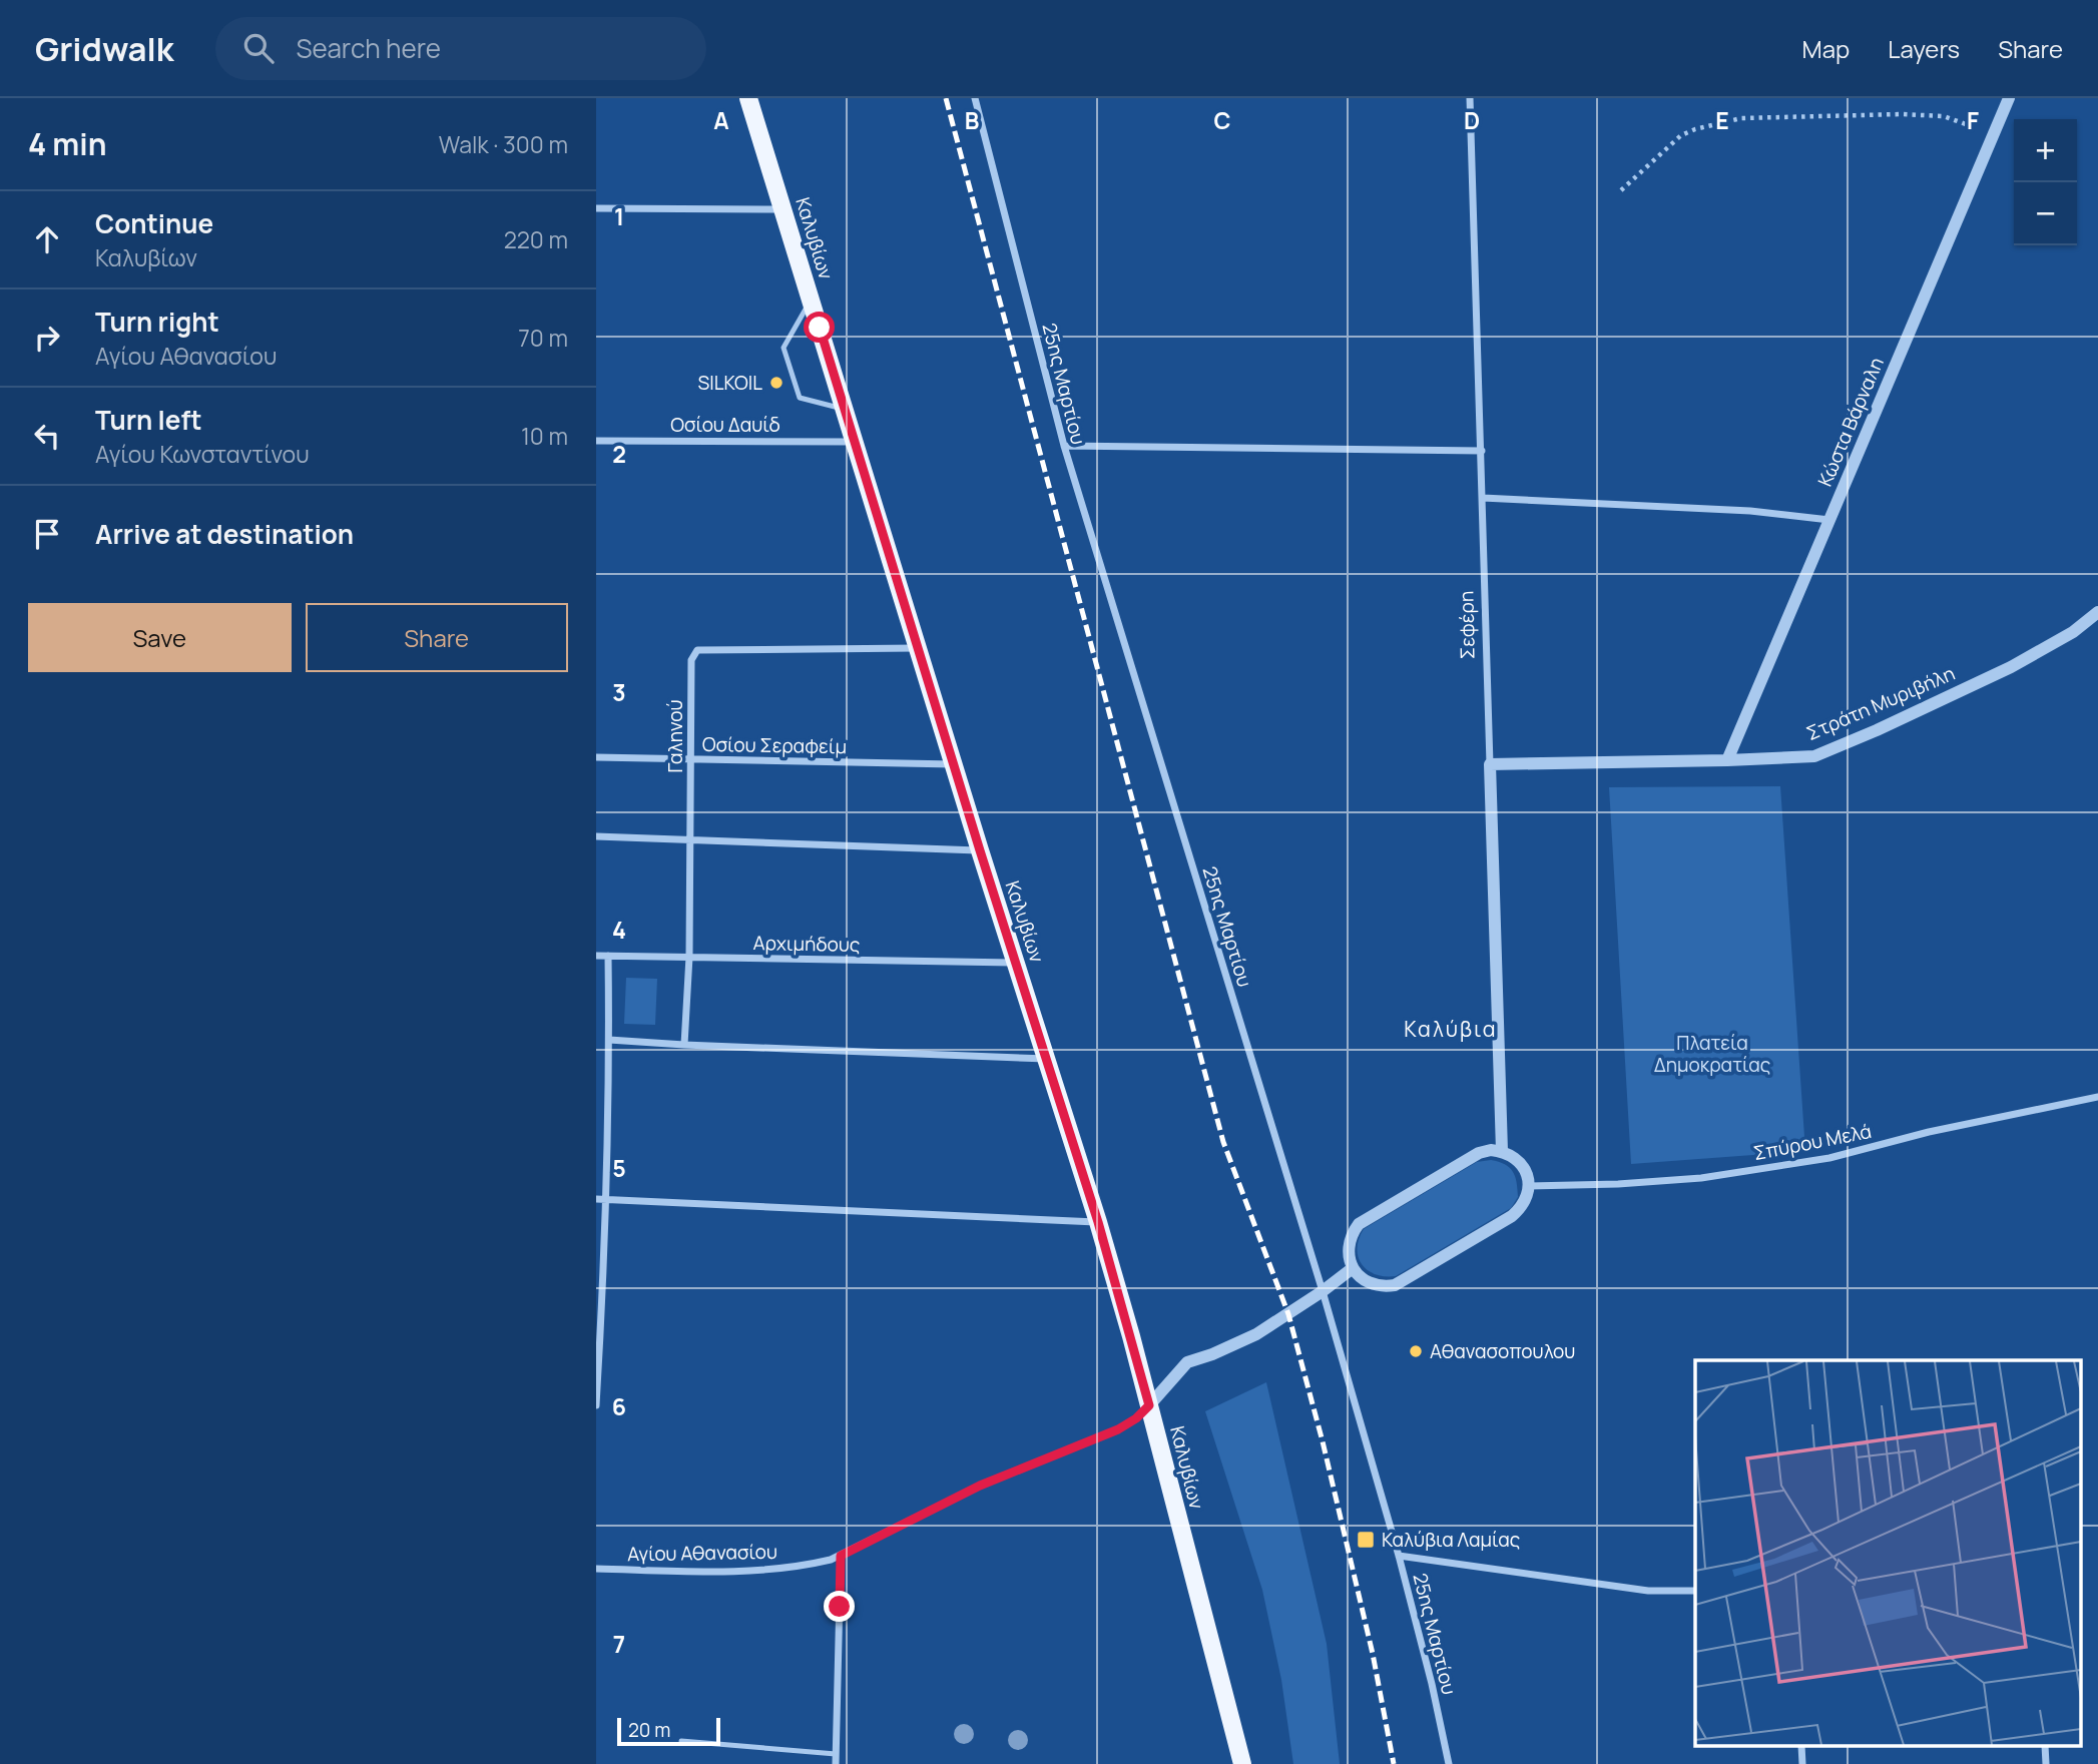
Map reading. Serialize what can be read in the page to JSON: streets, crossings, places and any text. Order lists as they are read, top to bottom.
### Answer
{
  "streets": {
    "main road": ["Καλυβίων"],
    "street": [
      "25ης Μαρτίου",
      "Κώστα Βάρναλη",
      "Οσίου Δαυίδ",
      "Σεφέρη",
      "Στράτη Μυριβήλη",
      "Γαληνού",
      "Οσίου Σεραφείμ",
      "Αρχιμήδους",
      "Σπύρου Μελά",
      "Αγίου Αθανασίου"
    ]
  },
  "crossings": [
    ["Καλυβίων", "Οσίου Δαυίδ"],
    ["Καλυβίων", "Γαληνού"],
    ["Καλυβίων", "Οσίου Σεραφείμ"],
    ["Καλυβίων", "Αρχιμήδους"],
    ["Καλυβίων", "Αγίου Αθανασίου"],
    ["Κώστα Βάρναλη", "Στράτη Μυριβήλη"],
    ["Σεφέρη", "Στράτη Μυριβήλη"],
    ["Γαληνού", "Οσίου Σεραφείμ"],
    ["Γαληνού", "Αρχιμήδους"]
  ],
  "districts": ["Καλύβια"],
  "parks": ["Πλατεία Δημοκρατίας"],
  "places": {
    "other": ["SILKOIL", "Αθανασοπουλου"],
    "transit": ["Καλύβια Λαμίας"]
  },
  "scale_bar": "20 m",
  "page": {
    "header": "Gridwalk",
    "search": "Search here",
    "nav": ["Map", "Layers", "Share"],
    "heading": ["4 min", "Walk · 300 m"],
    "map_buttons": ["+", "−"],
    "list": [
      ["Continue", "Καλυβίων", "220 m"],
      ["Turn right", "Αγίου Αθανασίου", "70 m"],
      ["Turn left", "Αγίου Κωνσταντίνου", "10 m"],
      "Arrive at destination"
    ],
    "buttons": ["Save", "Share"],
    "scale": "20 m"
  },
  "grid": {
    "columns": [
      "A",
      "B",
      "C",
      "D",
      "E",
      "F"
    ],
    "rows": [
      "1",
      "2",
      "3",
      "4",
      "5",
      "6",
      "7"
    ]
  }
}
